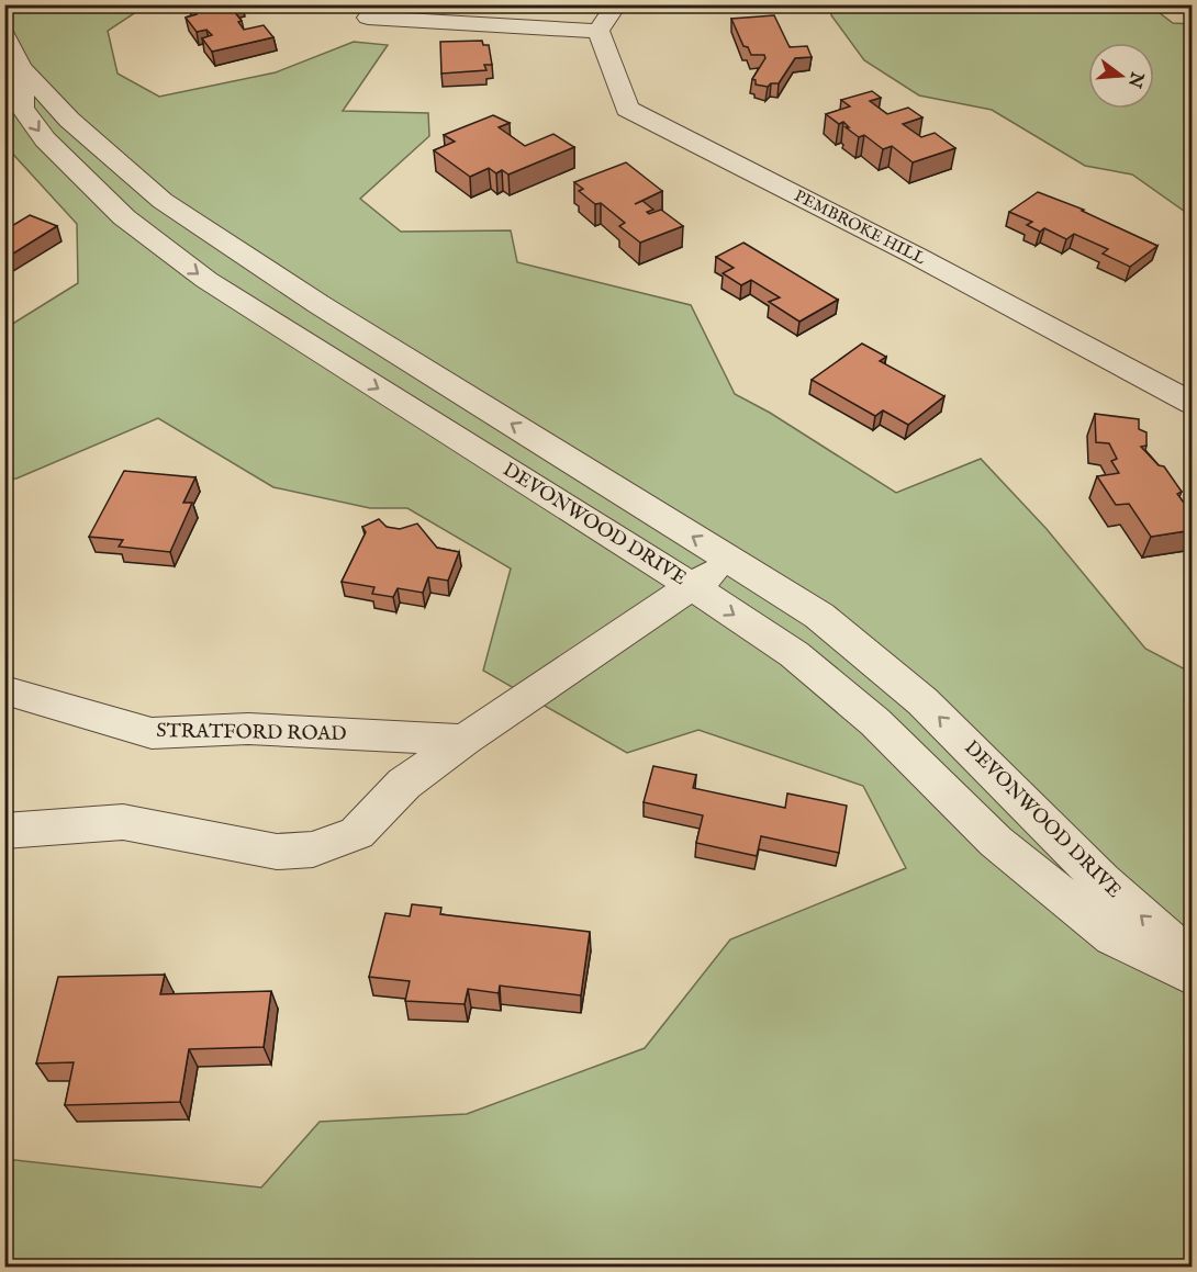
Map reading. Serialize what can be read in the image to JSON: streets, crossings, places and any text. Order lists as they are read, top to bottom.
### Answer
{
  "streets": {
    "street": ["PEMBROKE HILL", "DEVONWOOD DRIVE", "STRATFORD ROAD"]
  },
  "north": "right"
}
